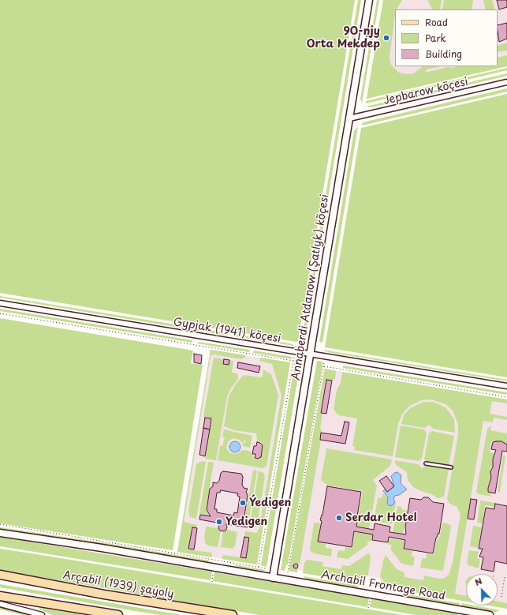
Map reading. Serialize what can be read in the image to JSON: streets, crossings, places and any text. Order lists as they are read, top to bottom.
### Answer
{
  "streets": {
    "main road": ["Arçabil (1939) şaýoly"],
    "street": [
      "Jepbarow köçesi",
      "Annaberdi Atdanow (Şatlyk) köçesi",
      "Gypjak (1941) köçesi",
      "Archabil Frontage Road"
    ]
  },
  "crossings": [
    ["Jepbarow köçesi", "Annaberdi Atdanow (Şatlyk) köçesi"],
    ["Annaberdi Atdanow (Şatlyk) köçesi", "Gypjak (1941) köçesi"],
    ["Annaberdi Atdanow (Şatlyk) köçesi", "Archabil Frontage Road"]
  ],
  "places": [
    "90-njy Orta Mekdep",
    "Ýedigen",
    "Serdar Hotel",
    "Yedigen"
  ],
  "legend": ["Road", "Park", "Building"],
  "north": "top left"
}
